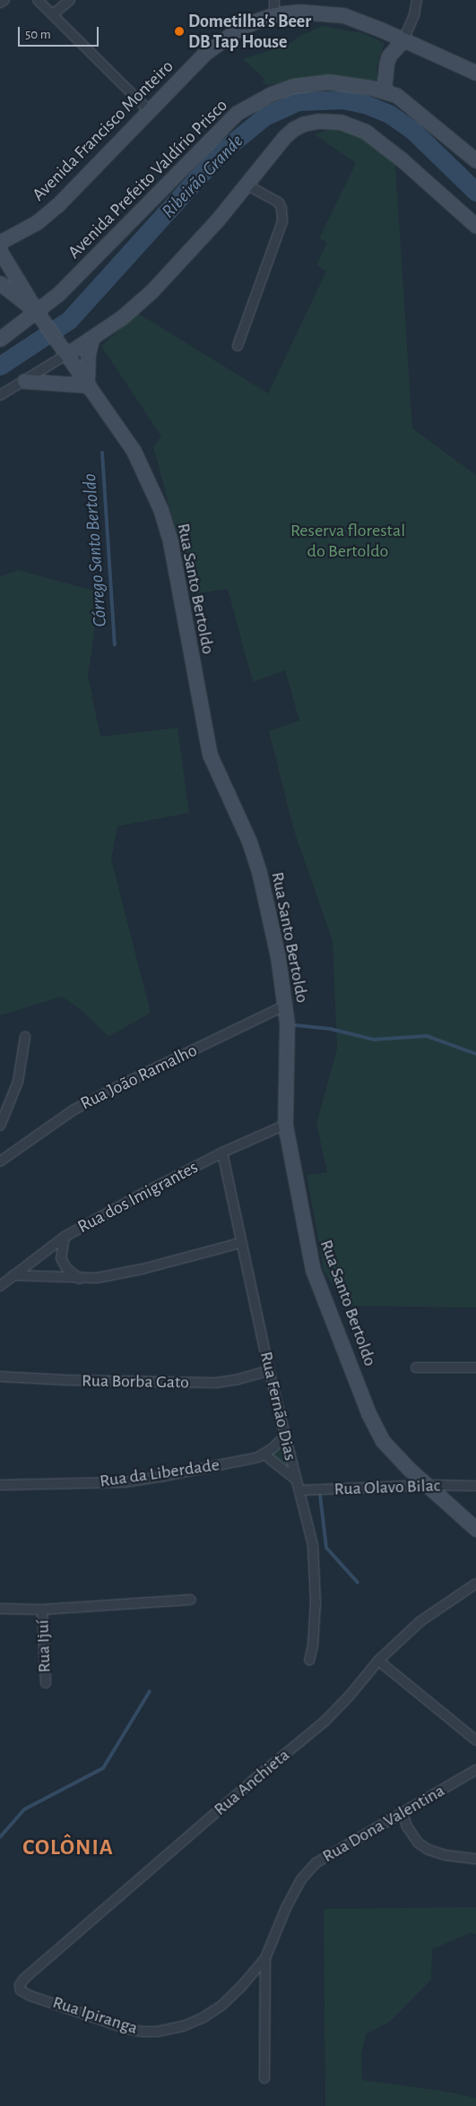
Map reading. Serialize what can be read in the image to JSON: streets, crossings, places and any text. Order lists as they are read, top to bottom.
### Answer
{
  "streets": {
    "main road": ["Avenida Francisco Monteiro", "Avenida Prefeito Valdírio Prisco", "Rua Santo Bertoldo"],
    "street": [
      "Rua João Ramalho",
      "Rua dos Imigrantes",
      "Rua Borba Gato",
      "Rua Fernão Dias",
      "Rua da Liberdade",
      "Rua Olavo Bilac",
      "Rua Ijuí",
      "Rua Anchieta",
      "Rua Dona Valentina",
      "Rua Ipiranga"
    ]
  },
  "crossings": [
    ["Avenida Prefeito Valdírio Prisco", "Rua Santo Bertoldo"],
    ["Rua Santo Bertoldo", "Rua João Ramalho"],
    ["Rua Santo Bertoldo", "Rua dos Imigrantes"],
    ["Rua Santo Bertoldo", "Rua Olavo Bilac"],
    ["Rua dos Imigrantes", "Rua Fernão Dias"],
    ["Rua Borba Gato", "Rua Fernão Dias"],
    ["Rua Fernão Dias", "Rua da Liberdade"],
    ["Rua Fernão Dias", "Rua Olavo Bilac"],
    ["Rua Anchieta", "Rua Ipiranga"],
    ["Rua Dona Valentina", "Rua Ipiranga"]
  ],
  "districts": ["COLÔNIA"],
  "water": ["Ribeirão Grande", "Córrego Santo Bertoldo"],
  "parks": ["Reserva florestal do Bertoldo"],
  "places": ["Dometilha's Beer DB Tap House"],
  "scale_bar": "50 m"
}
